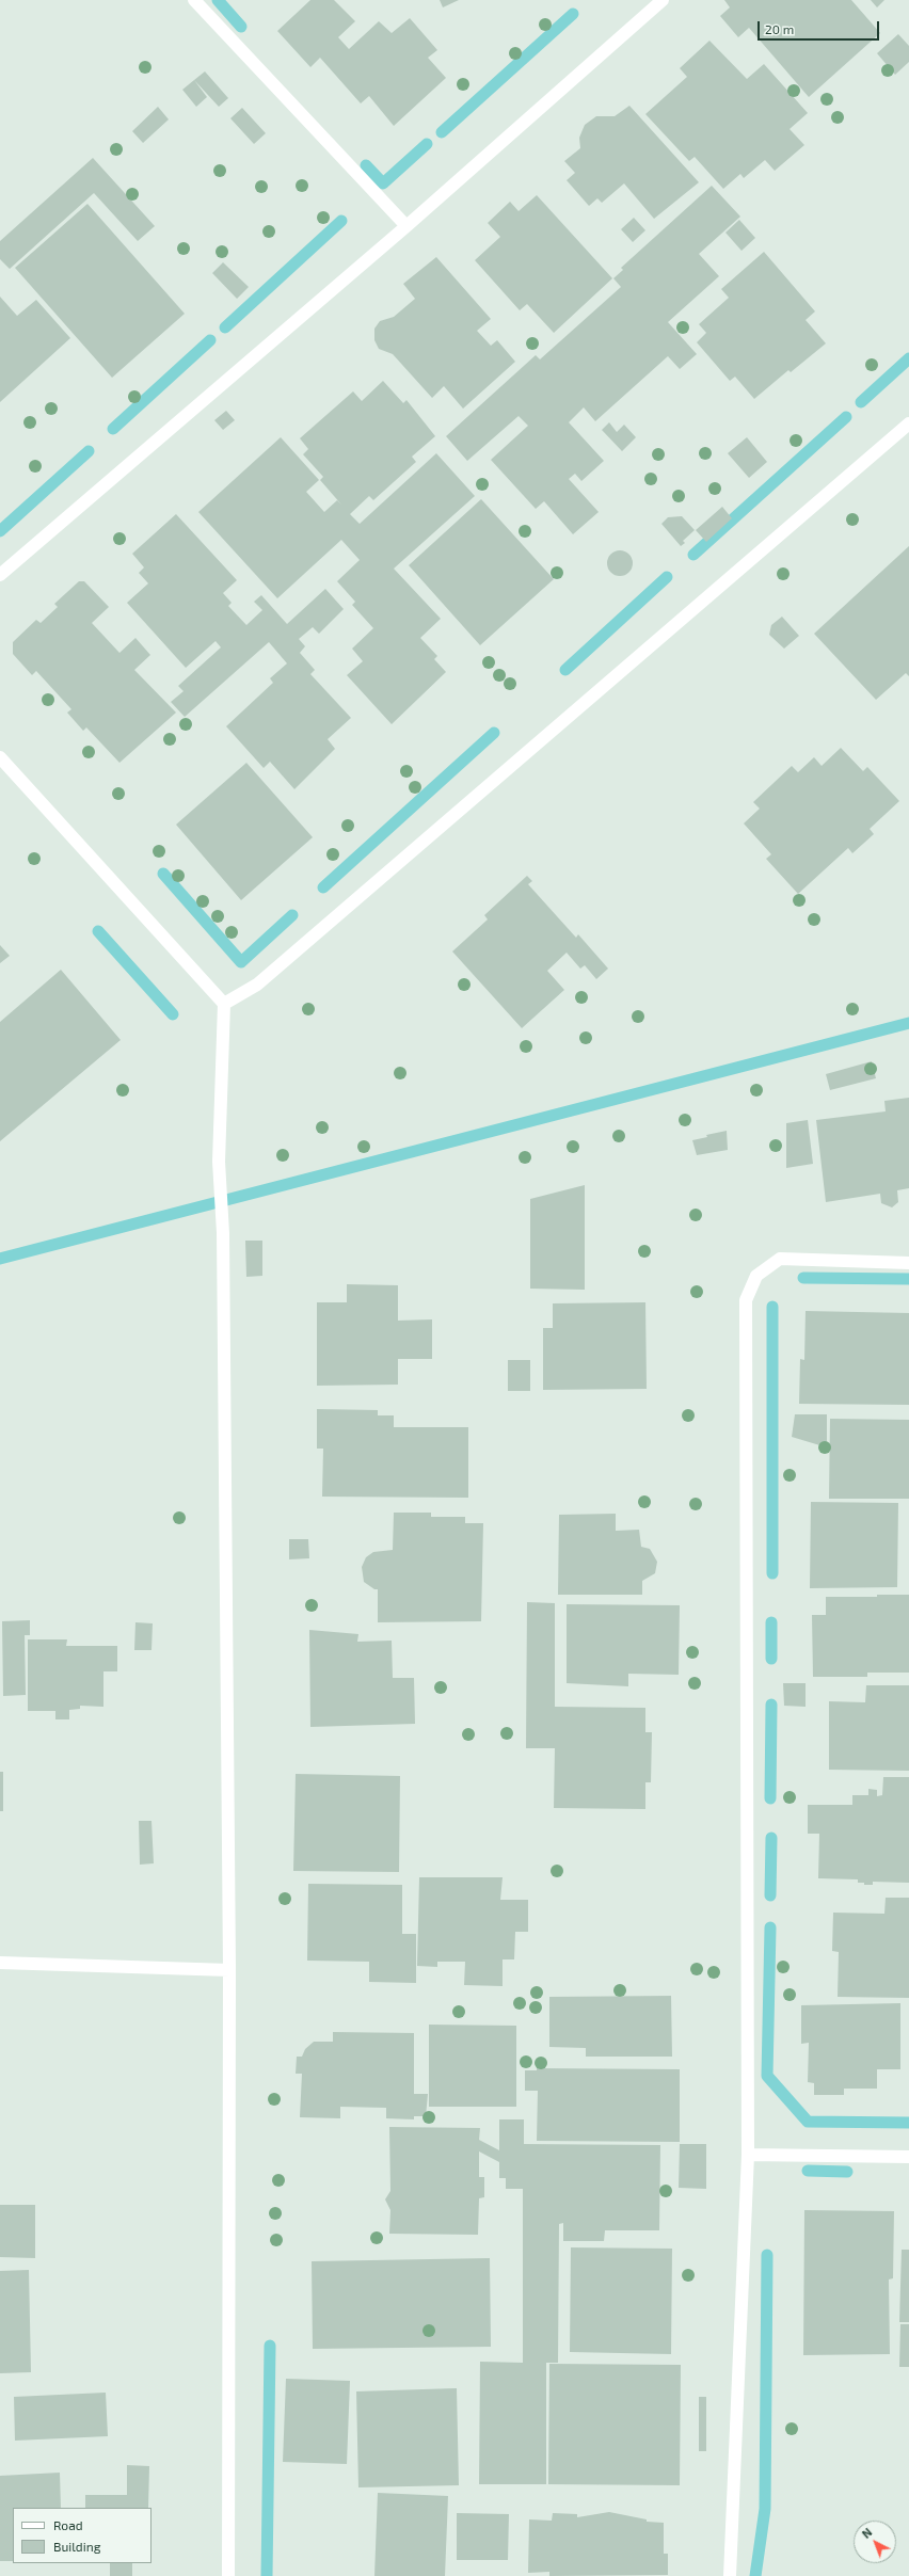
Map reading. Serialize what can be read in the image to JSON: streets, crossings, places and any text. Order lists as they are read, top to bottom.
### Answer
{
  "legend": ["Road", "Building"],
  "scale_bar": "20 m",
  "north": "top left"
}
